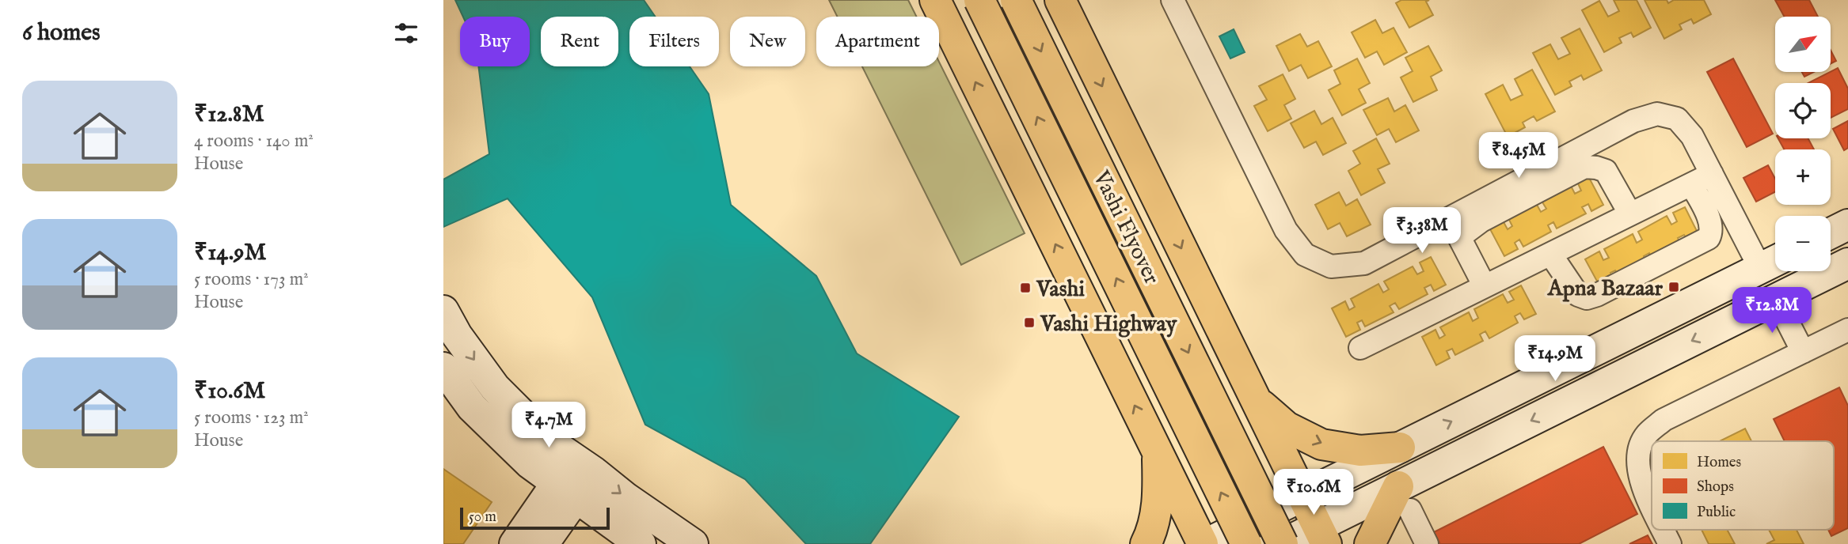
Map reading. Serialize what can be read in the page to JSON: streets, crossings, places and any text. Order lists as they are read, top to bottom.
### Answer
{
  "streets": {
    "highway": ["Vashi Flyover"]
  },
  "places": {
    "transit": ["Apna Bazaar", "Vashi", "Vashi Highway"]
  },
  "legend": ["Homes", "Shops", "Public"],
  "scale_bar": "50 m",
  "north": "top right",
  "page": {
    "heading": "6 homes",
    "map_buttons": ["+", "−"],
    "chip": [
      "Buy",
      "Rent",
      "Filters",
      "New",
      "Apartment"
    ],
    "list": [
      {
        "name": "₹12.8M",
        "note": "4 rooms · 140 m² · House"
      },
      {
        "name": "₹14.9M",
        "note": "5 rooms · 173 m² · House"
      },
      {
        "name": "₹10.6M",
        "note": "5 rooms · 123 m² · House"
      }
    ],
    "price": [
      "₹8.45M",
      "₹3.38M",
      "₹12.8M",
      "₹14.9M",
      "₹4.7M",
      "₹10.6M"
    ],
    "scale": "50 m"
  }
}
